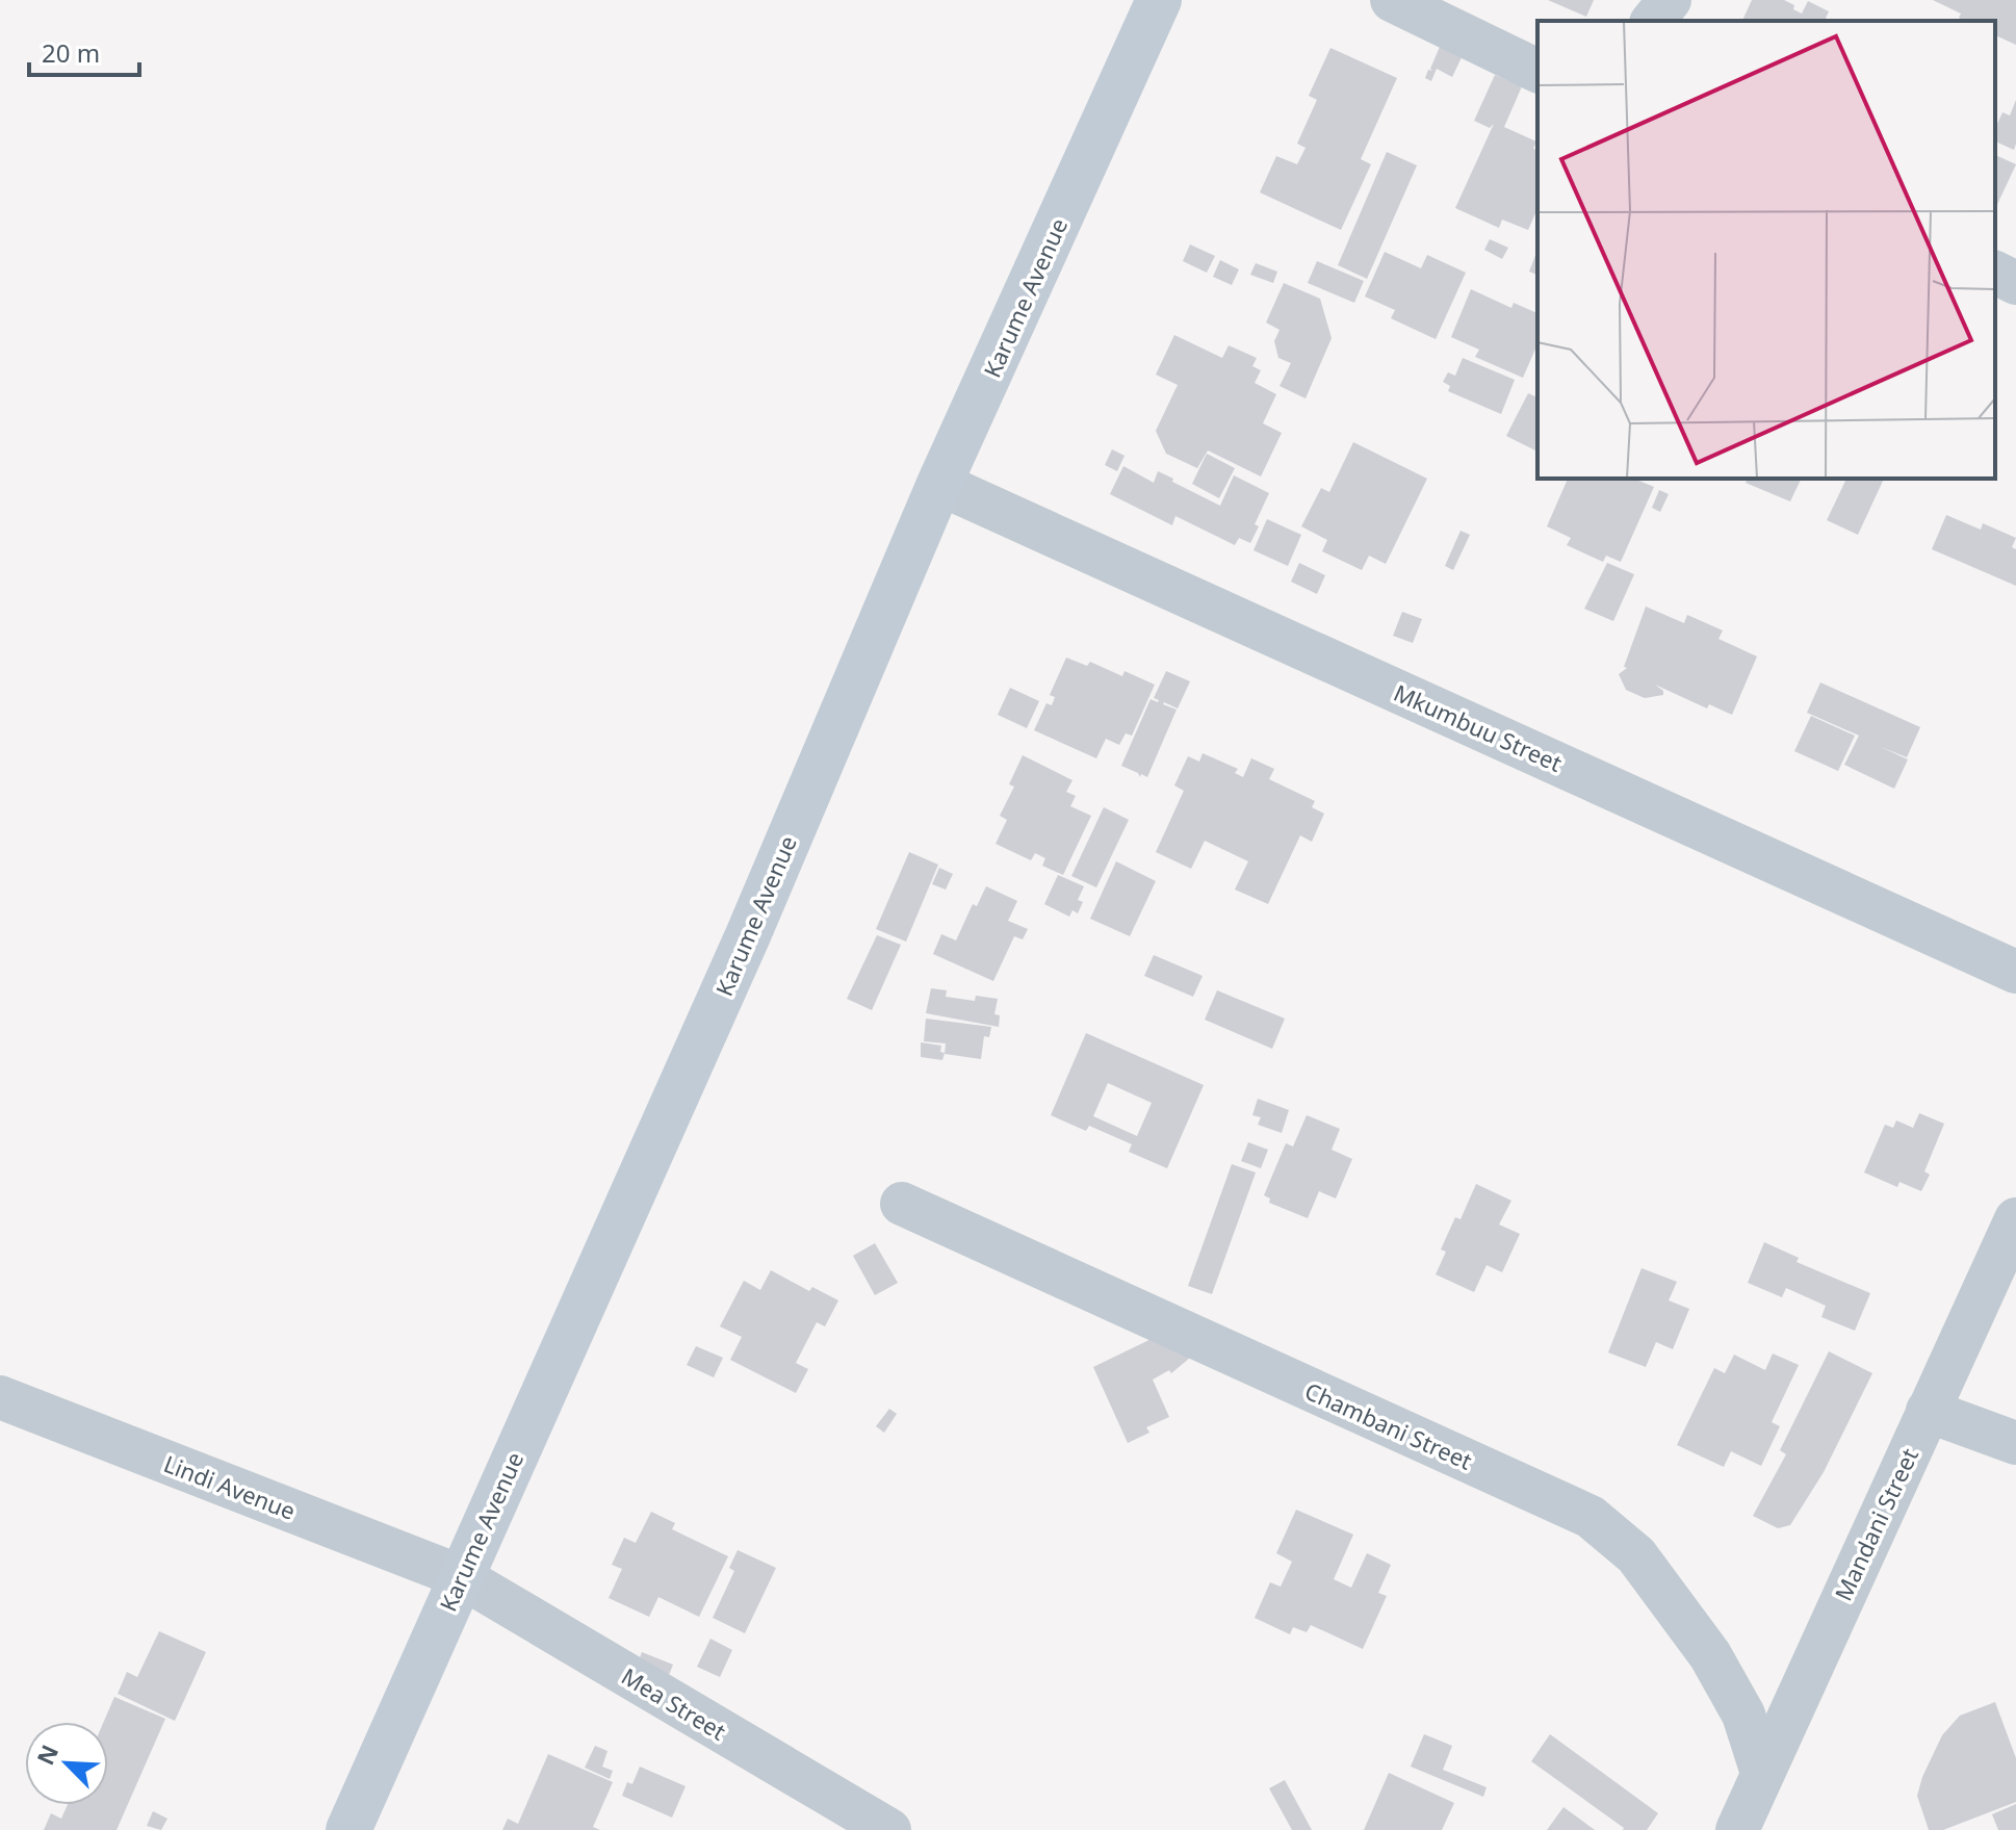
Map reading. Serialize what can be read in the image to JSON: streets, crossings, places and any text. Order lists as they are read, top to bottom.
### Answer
{
  "streets": {
    "main road": ["Karume Avenue"],
    "street": [
      "Mkumbuu Street",
      "Chambani Street",
      "Lindi Avenue",
      "Mandani Street",
      "Mea Street"
    ]
  },
  "crossings": [
    ["Karume Avenue", "Mkumbuu Street"],
    ["Karume Avenue", "Lindi Avenue"],
    ["Karume Avenue", "Mea Street"],
    ["Chambani Street", "Mandani Street"],
    ["Lindi Avenue", "Mea Street"]
  ],
  "scale_bar": "20 m",
  "north": "top left"
}
